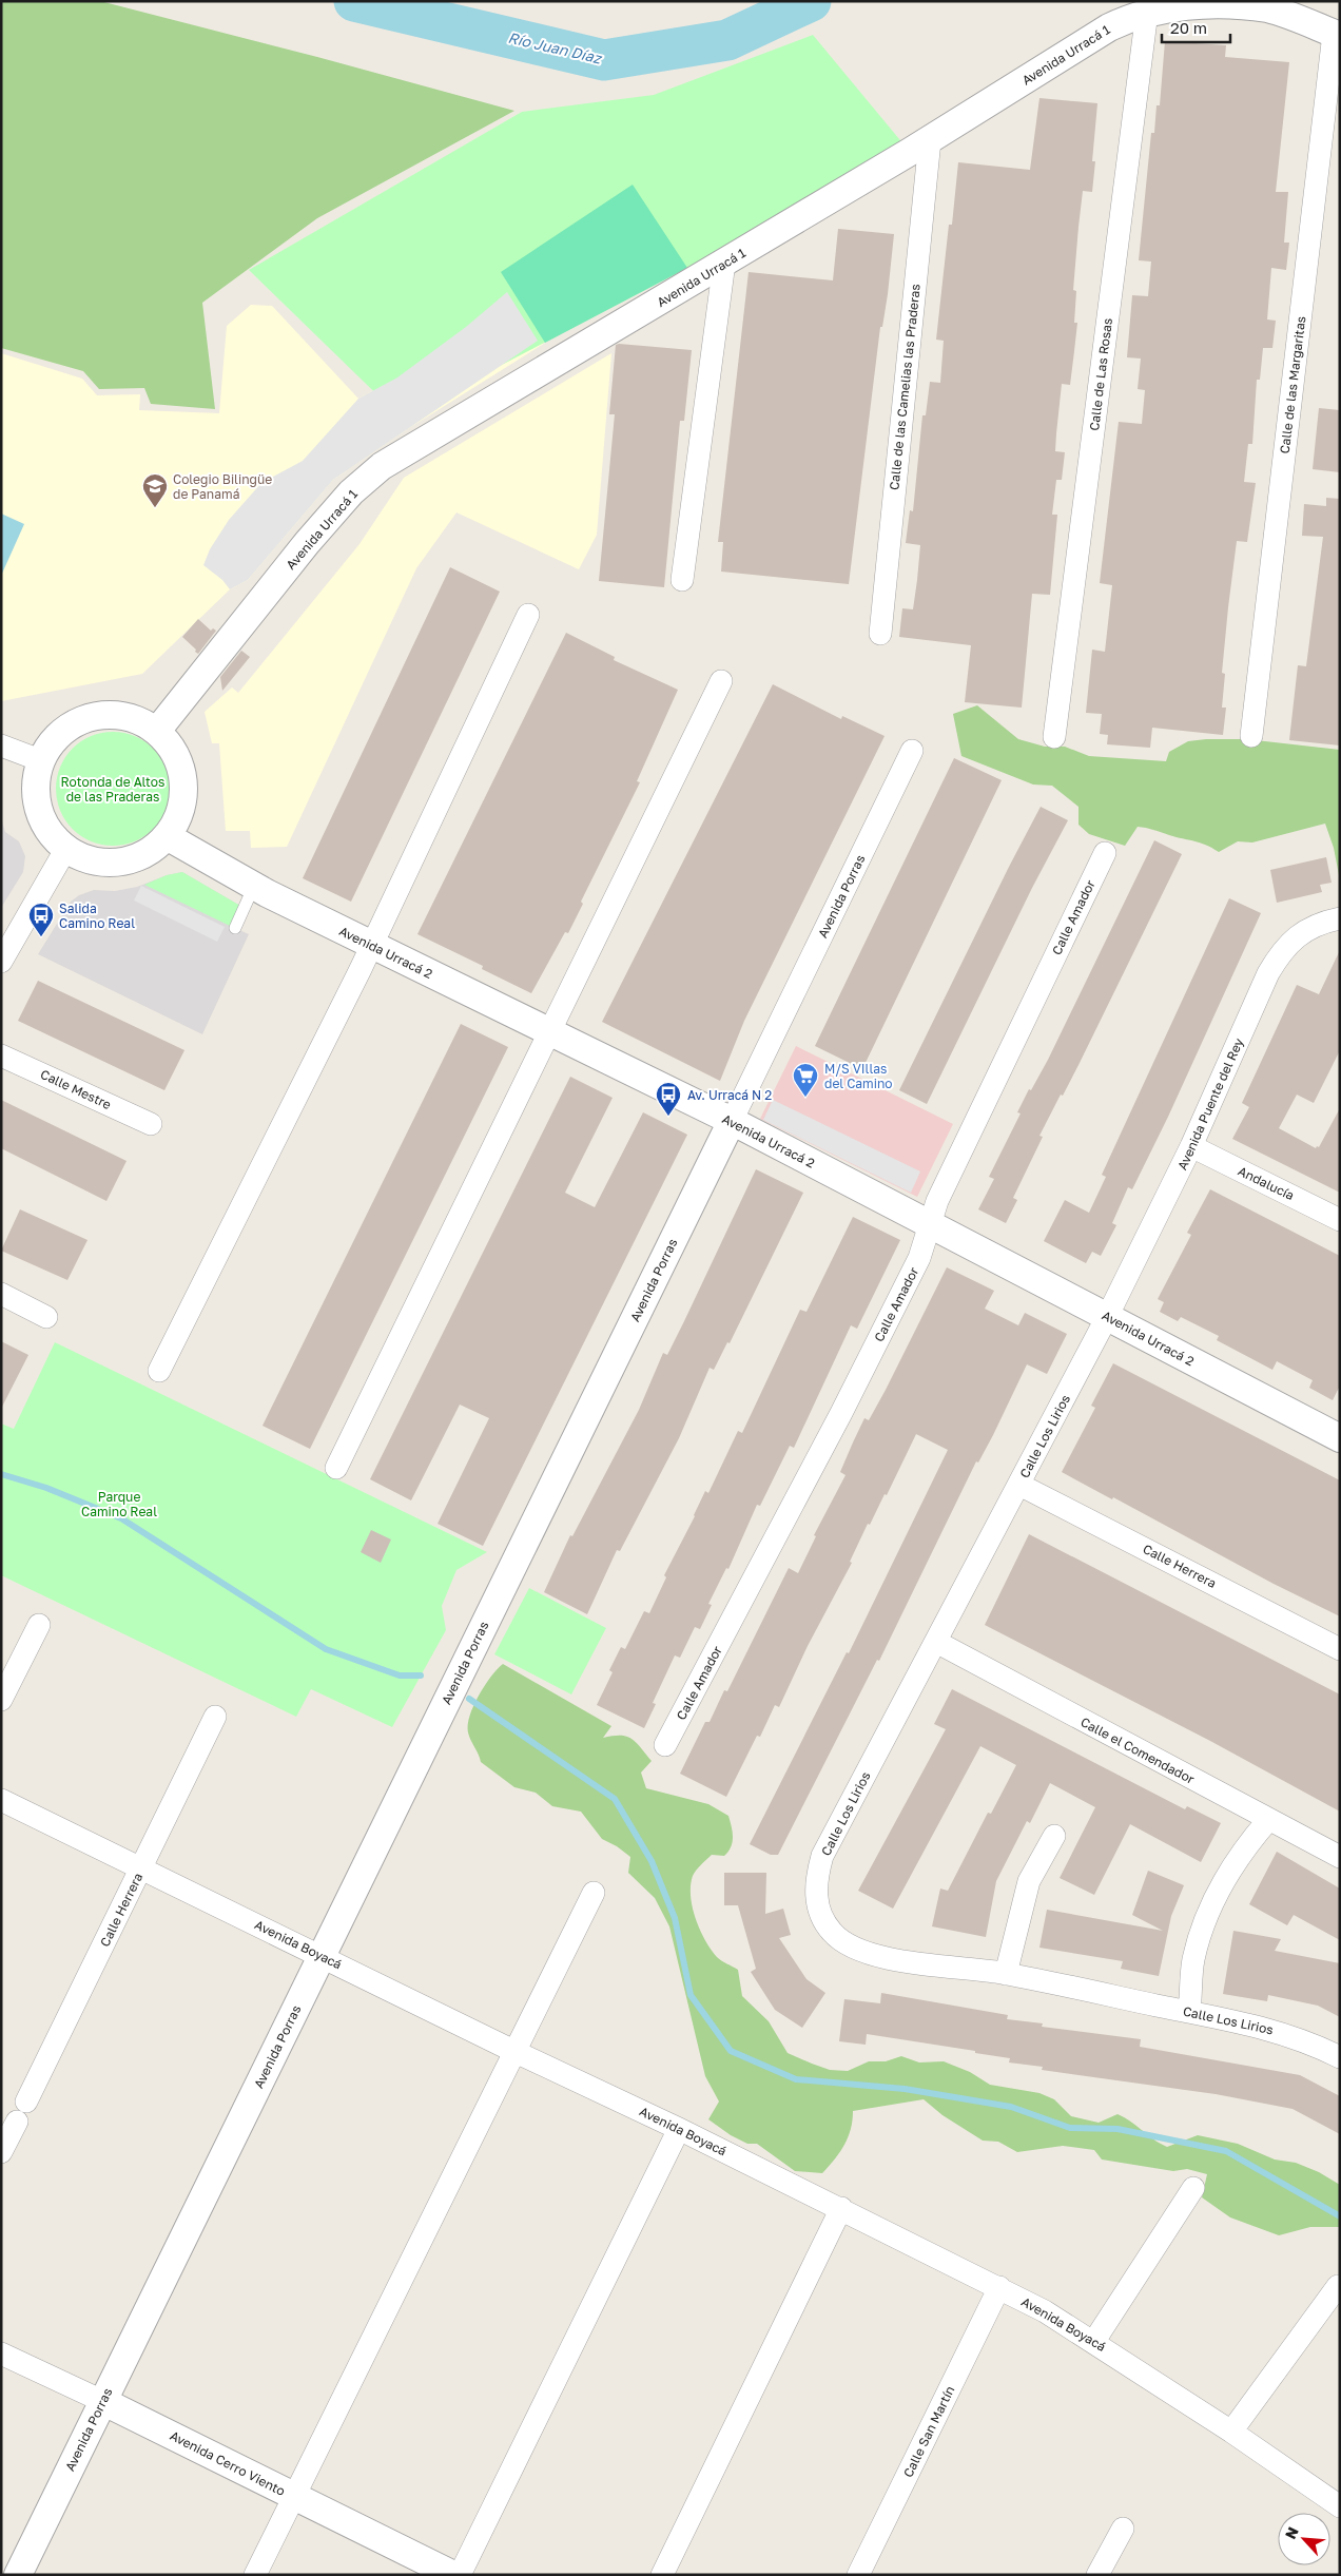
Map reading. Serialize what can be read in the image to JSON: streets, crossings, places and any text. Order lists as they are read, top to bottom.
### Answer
{
  "streets": {
    "street": [
      "Avenida Urracá 1",
      "Calle de Las Rosas",
      "Calle de las Margaritas",
      "Calle de las Camelias las Praderas",
      "Avenida Porras",
      "Calle Amador",
      "Avenida Urracá 2",
      "Calle Mestre",
      "Avenida Puente del Rey",
      "Andalucía",
      "Calle Los Lirios",
      "Calle Herrera",
      "Calle el Comendador",
      "Avenida Boyacá",
      "Calle San Martín",
      "Avenida Cerro Viento"
    ]
  },
  "crossings": [
    ["Avenida Urracá 1", "Calle de Las Rosas"],
    ["Avenida Urracá 1", "Calle de las Margaritas"],
    ["Avenida Urracá 1", "Calle de las Camelias las Praderas"],
    ["Avenida Urracá 1", "Avenida Urracá 2"],
    ["Avenida Porras", "Avenida Urracá 2"],
    ["Avenida Porras", "Avenida Boyacá"],
    ["Avenida Porras", "Avenida Cerro Viento"],
    ["Calle Amador", "Avenida Urracá 2"],
    ["Avenida Urracá 2", "Avenida Puente del Rey"],
    ["Avenida Urracá 2", "Calle Los Lirios"],
    ["Avenida Puente del Rey", "Andalucía"],
    ["Avenida Puente del Rey", "Calle Los Lirios"],
    ["Calle Los Lirios", "Calle Herrera"],
    ["Calle Los Lirios", "Calle el Comendador"],
    ["Calle Herrera", "Avenida Boyacá"],
    ["Avenida Boyacá", "Calle San Martín"]
  ],
  "water": ["Río Juan Díaz"],
  "parks": ["Rotonda de Altos de las Praderas", "Parque Camino Real"],
  "places": {
    "school or university": ["Colegio Bilingüe de Panamá"],
    "bus stop": ["Salida Camino Real", "Av. Urracá N 2"],
    "supermarket": ["M/S VIllas del Camino"]
  },
  "scale_bar": "20 m",
  "north": "top left"
}
